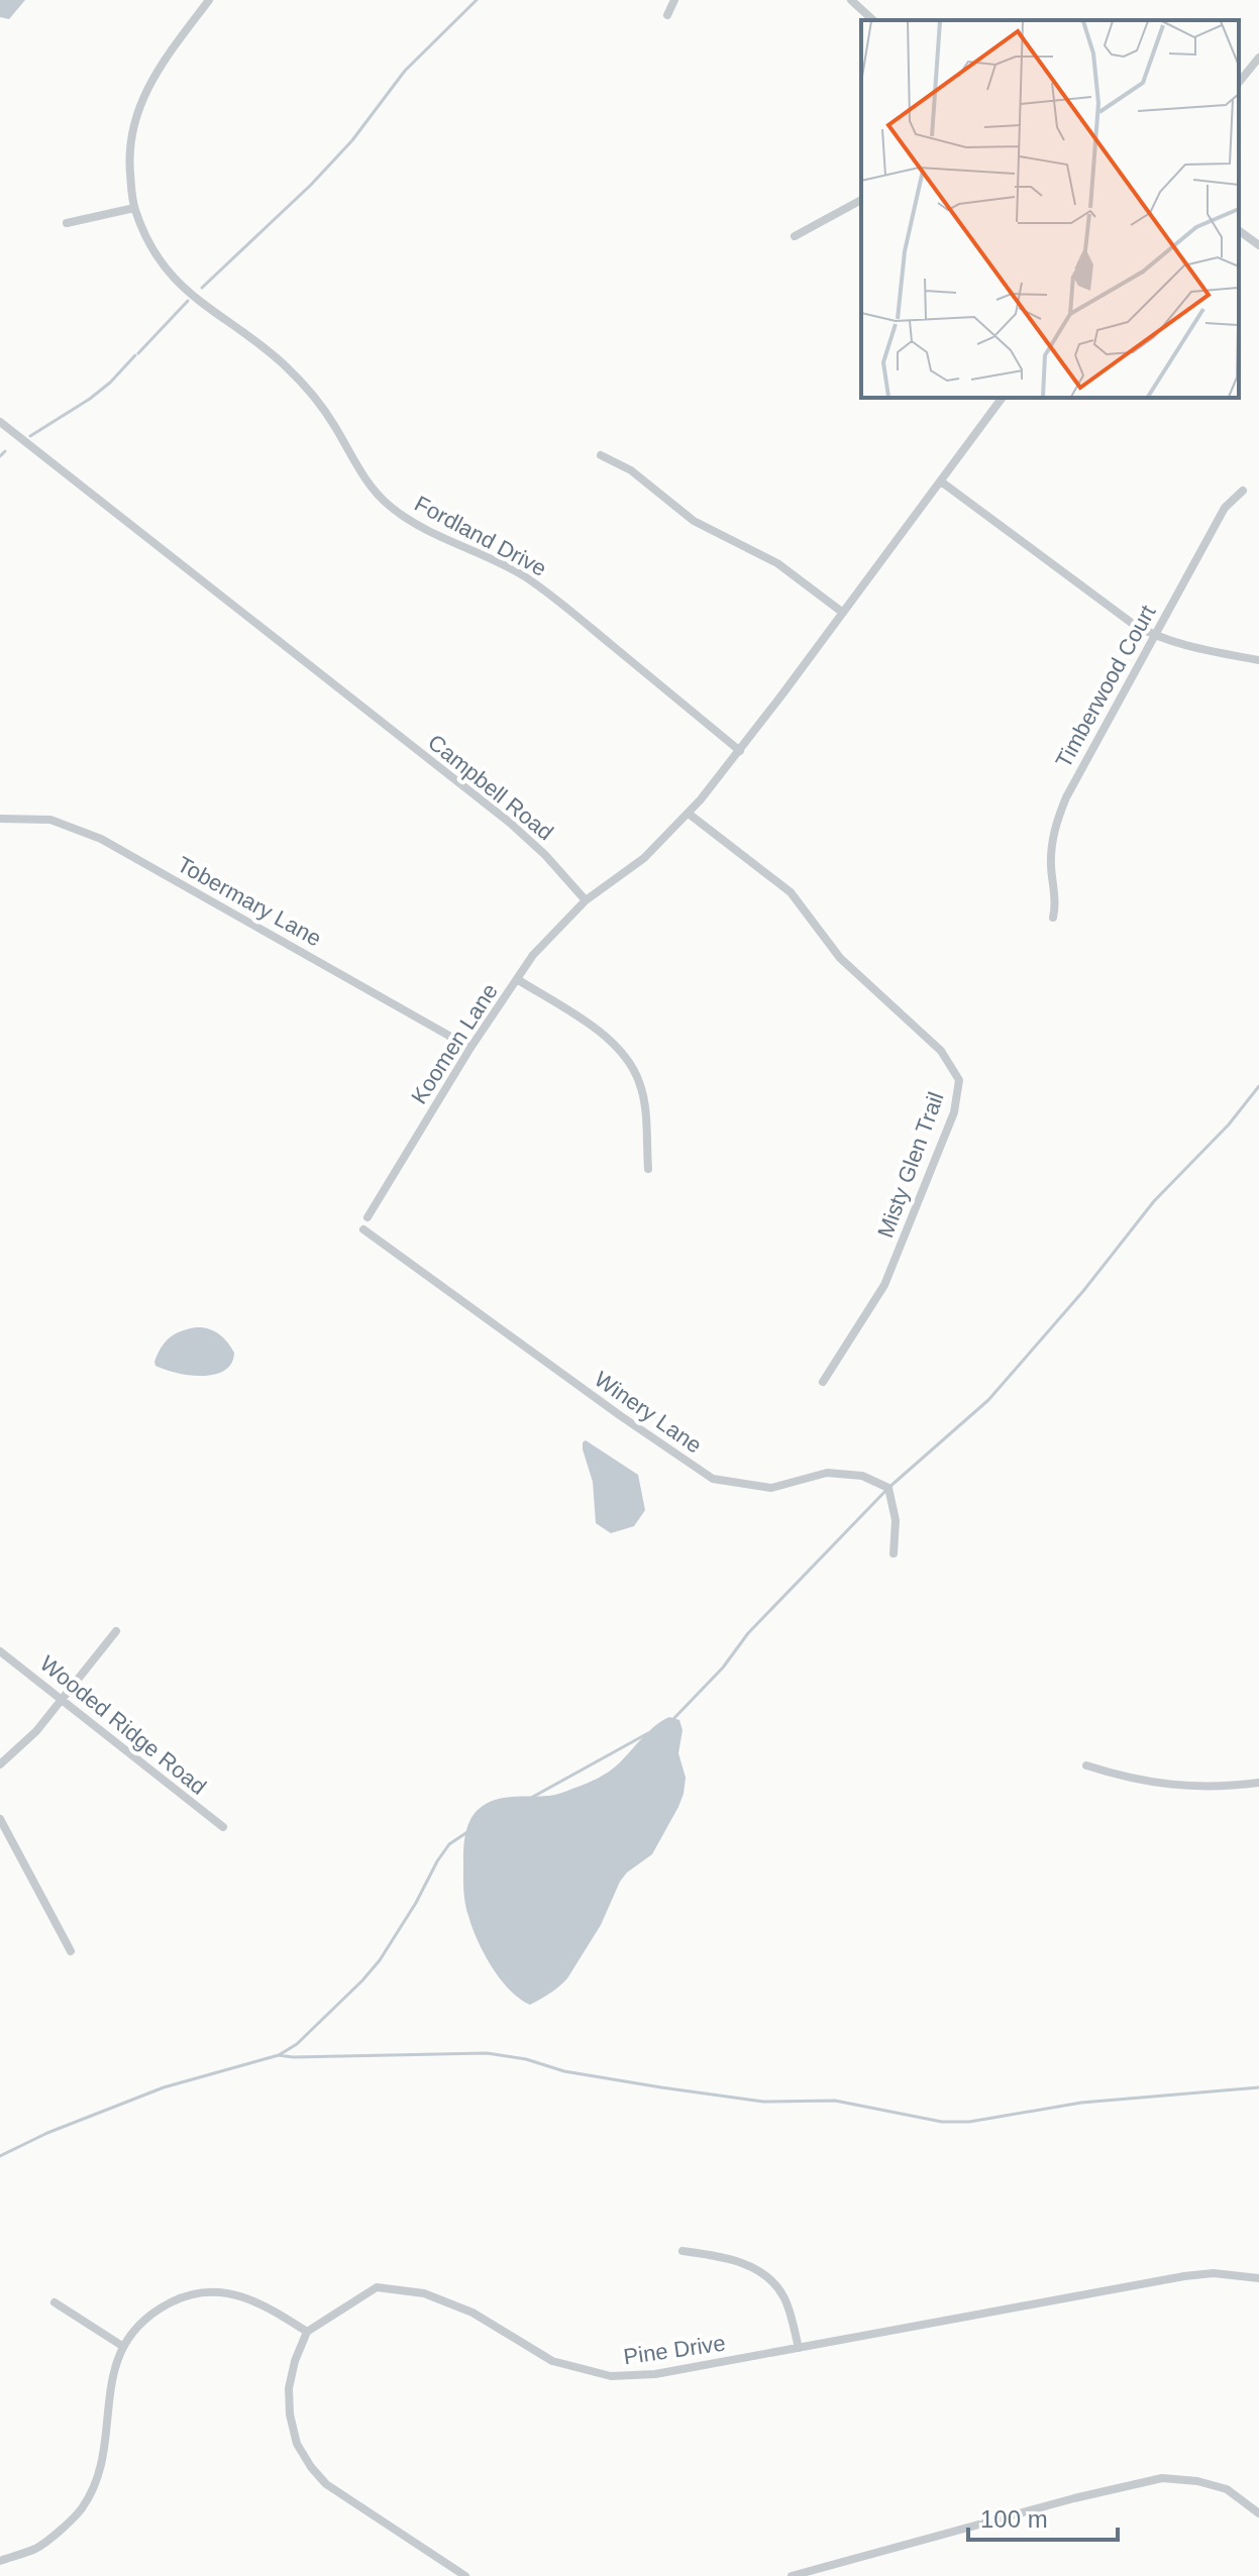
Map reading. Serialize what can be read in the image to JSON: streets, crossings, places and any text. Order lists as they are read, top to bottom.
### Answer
{
  "streets": {
    "street": [
      "Fordland Drive",
      "Timberwood Court",
      "Campbell Road",
      "Tobermary Lane",
      "Koomen Lane",
      "Misty Glen Trail",
      "Winery Lane",
      "Wooded Ridge Road",
      "Pine Drive"
    ]
  },
  "crossings": [
    ["Campbell Road", "Koomen Lane"],
    ["Tobermary Lane", "Koomen Lane"]
  ],
  "scale_bar": "100 m"
}
